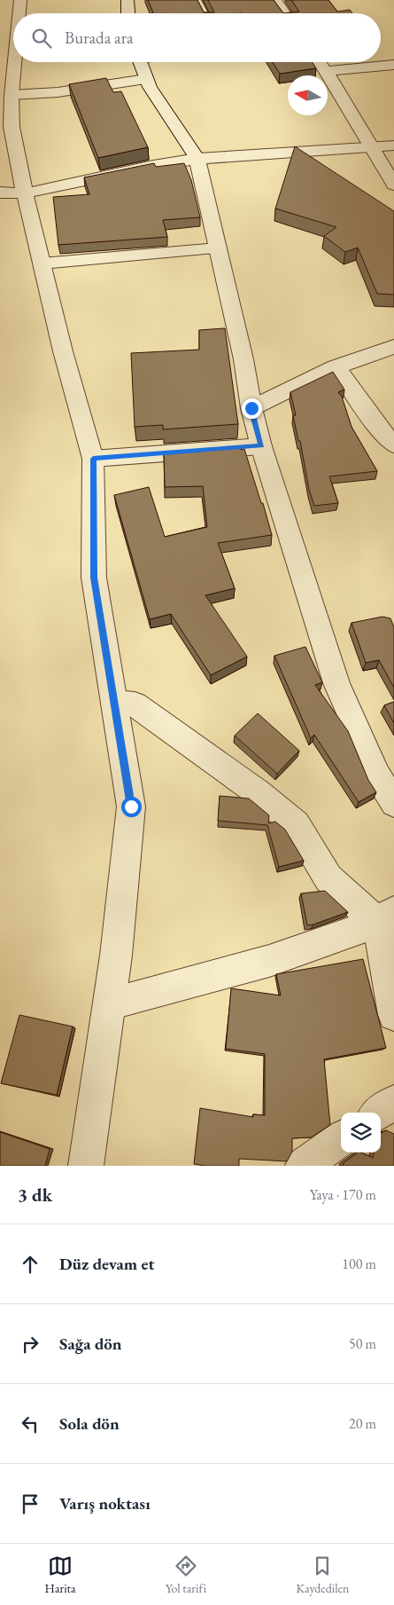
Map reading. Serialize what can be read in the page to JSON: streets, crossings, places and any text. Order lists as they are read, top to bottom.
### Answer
{
  "north": "left",
  "page": {
    "search": "Burada ara",
    "heading": ["3 dk", "Yaya · 170 m"],
    "list": [
      ["Düz devam et", "100 m"],
      ["Sağa dön", "50 m"],
      ["Sola dön", "20 m"],
      "Varış noktası"
    ],
    "nav": ["Harita", "Yol tarifi", "Kaydedilen"]
  }
}
